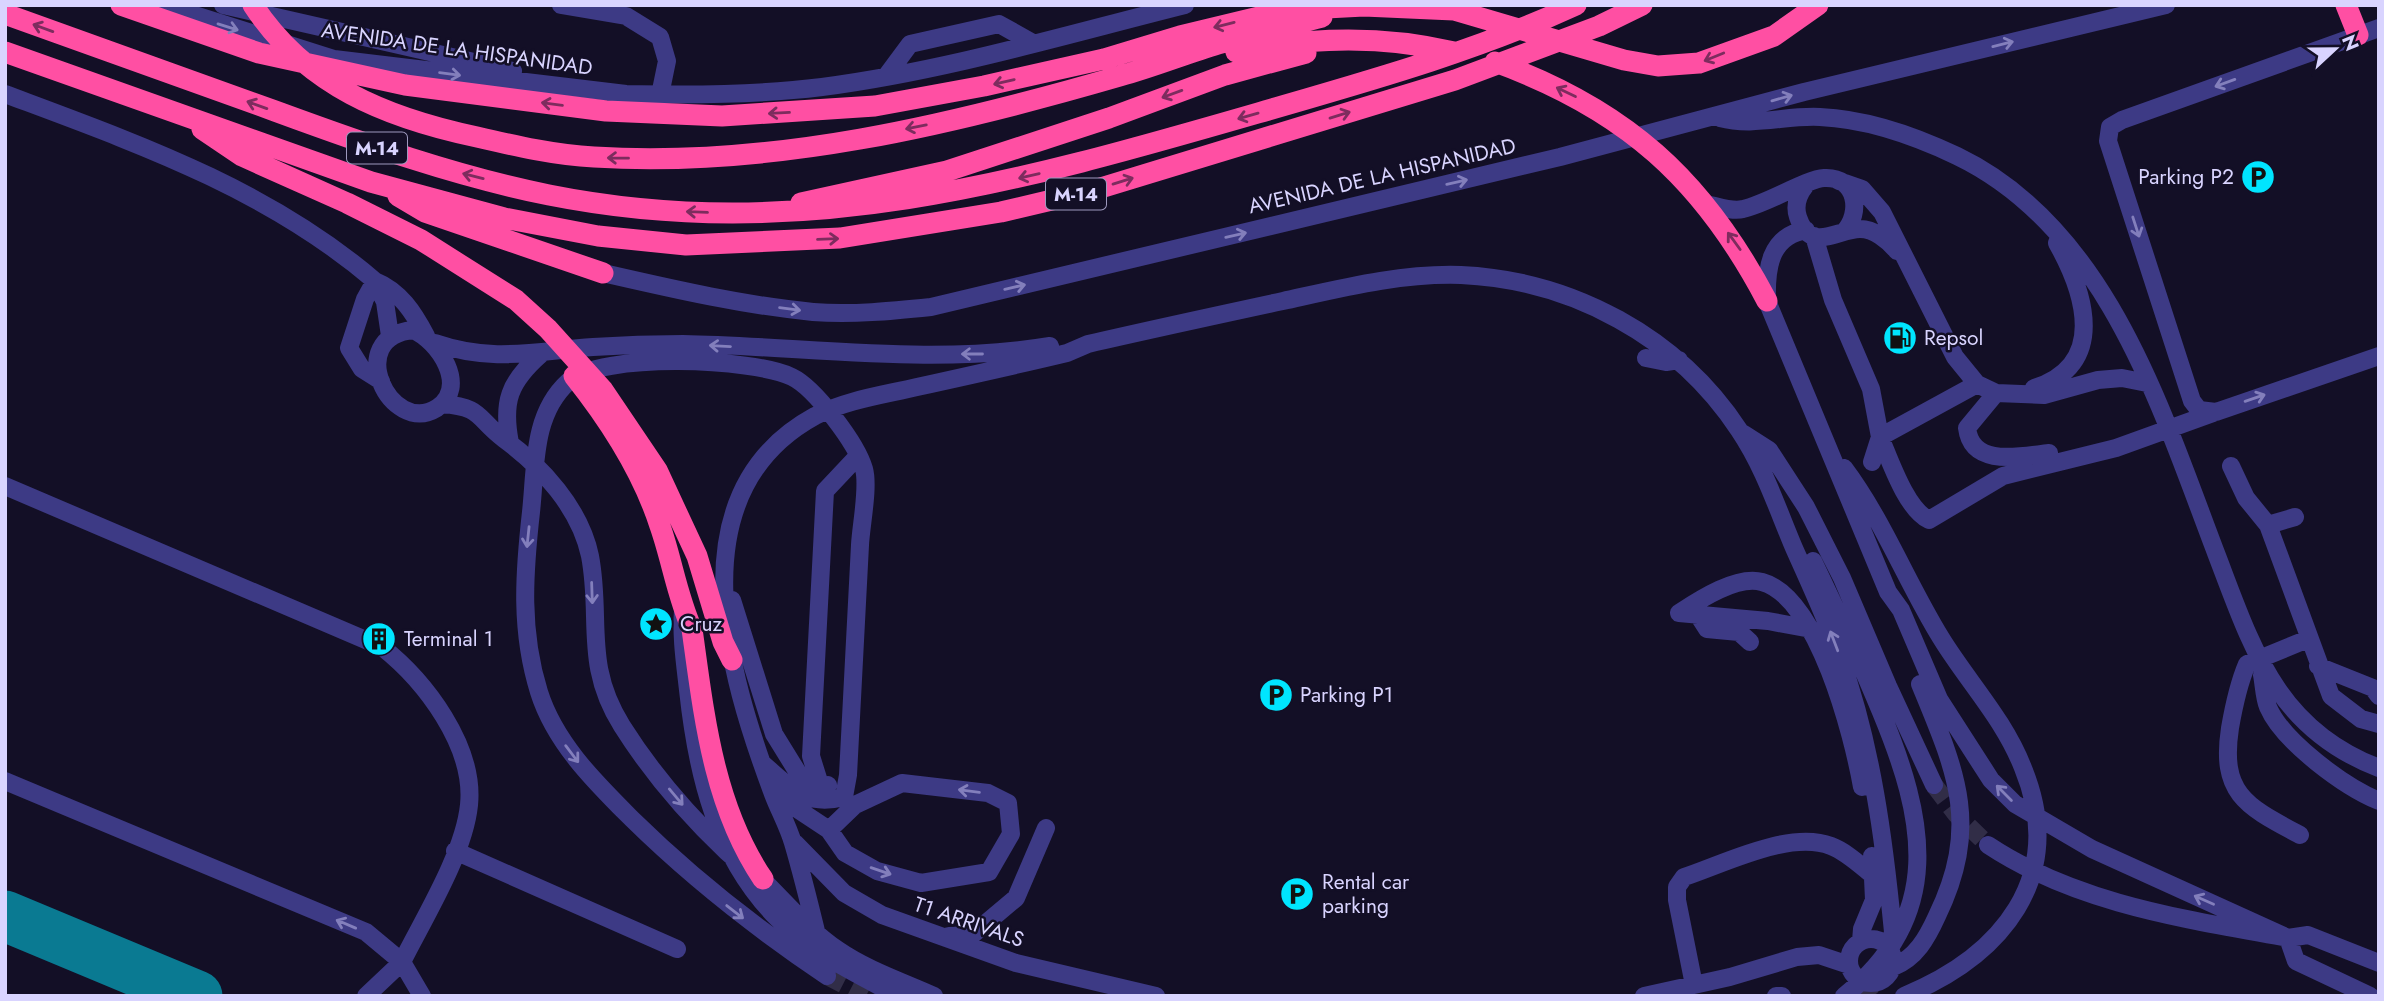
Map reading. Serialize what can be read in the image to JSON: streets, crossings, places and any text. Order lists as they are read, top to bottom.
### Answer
{
  "streets": {
    "highway": ["M-14"],
    "street": ["AVENIDA DE LA HISPANIDAD", "T1 ARRIVALS"]
  },
  "places": {
    "parking": ["Parking P2", "Parking P1", "Rental car parking"],
    "fuel station": ["Repsol"],
    "place": ["Cruz"],
    "building": ["Terminal 1"]
  },
  "north": "right"
}
